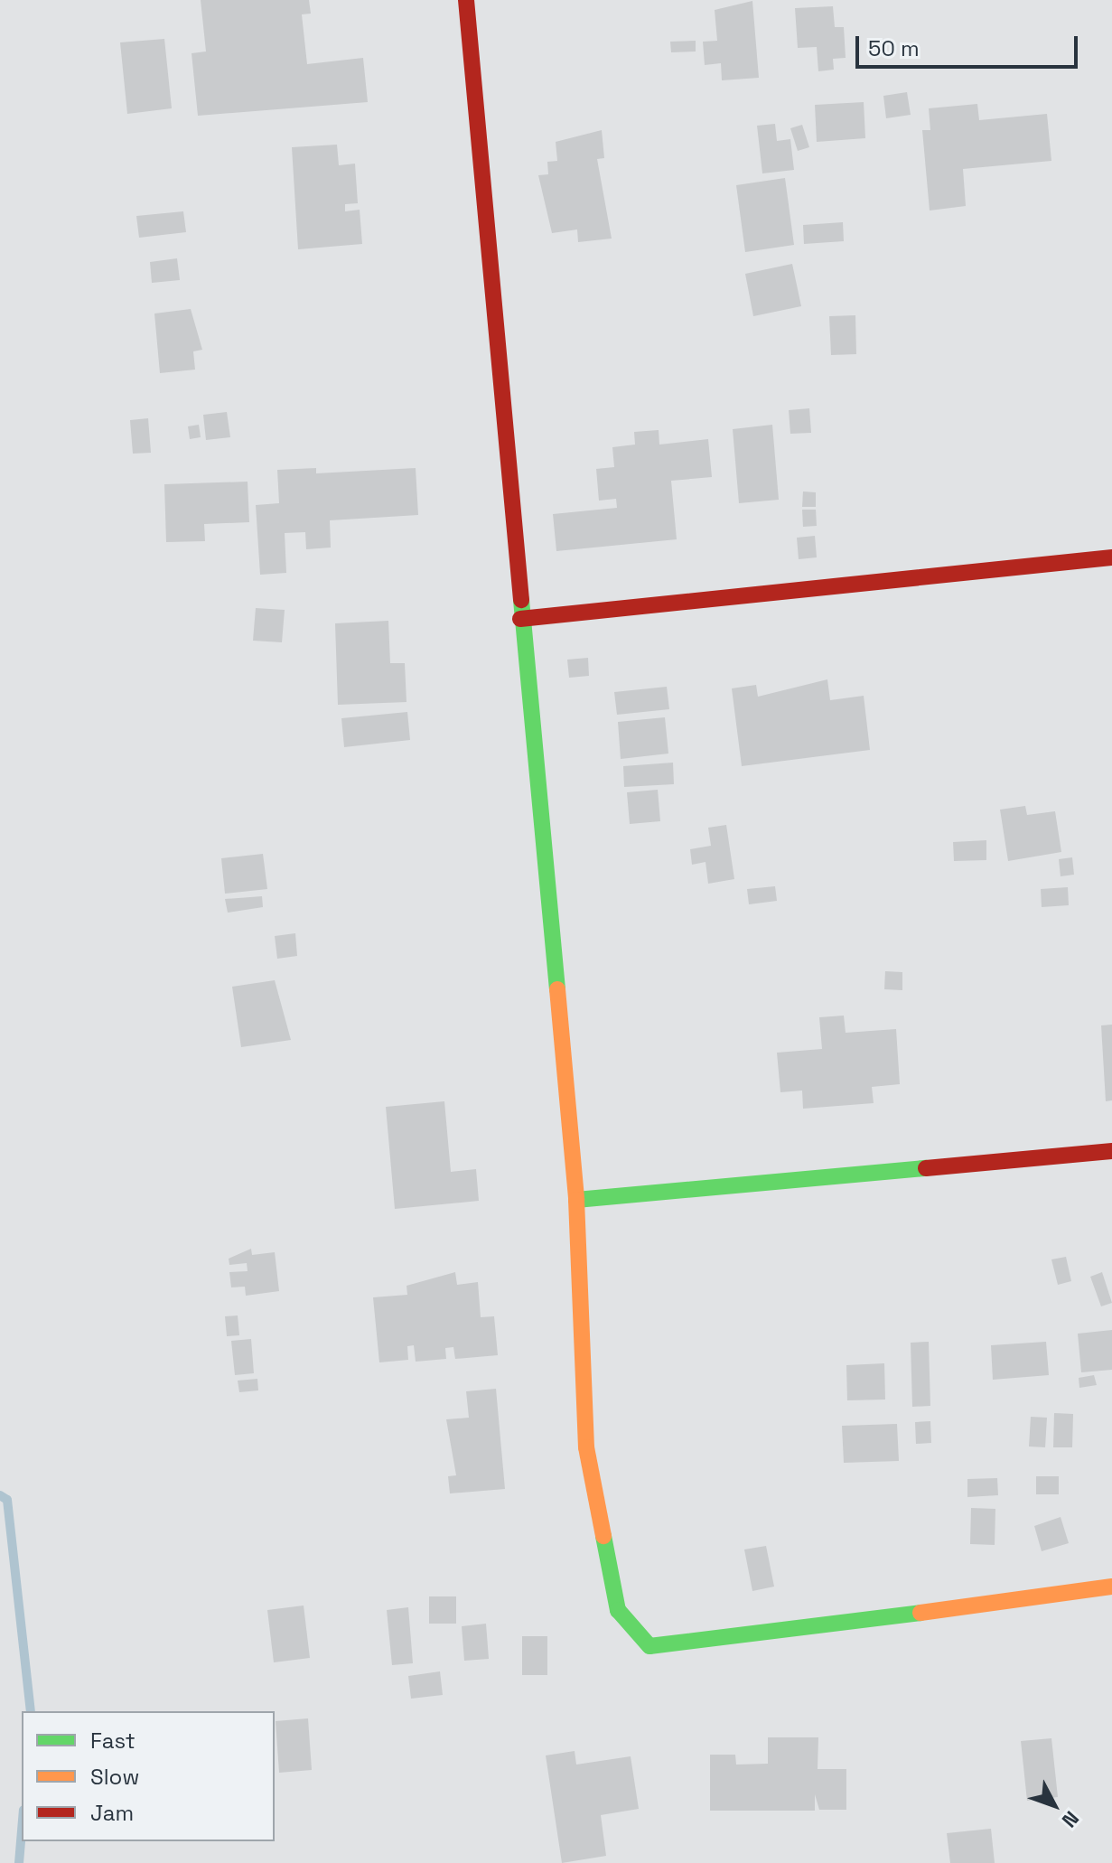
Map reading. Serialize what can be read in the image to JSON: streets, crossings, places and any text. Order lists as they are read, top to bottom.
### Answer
{
  "legend": ["Fast", "Slow", "Jam"],
  "scale_bar": "50 m",
  "north": "bottom right"
}
